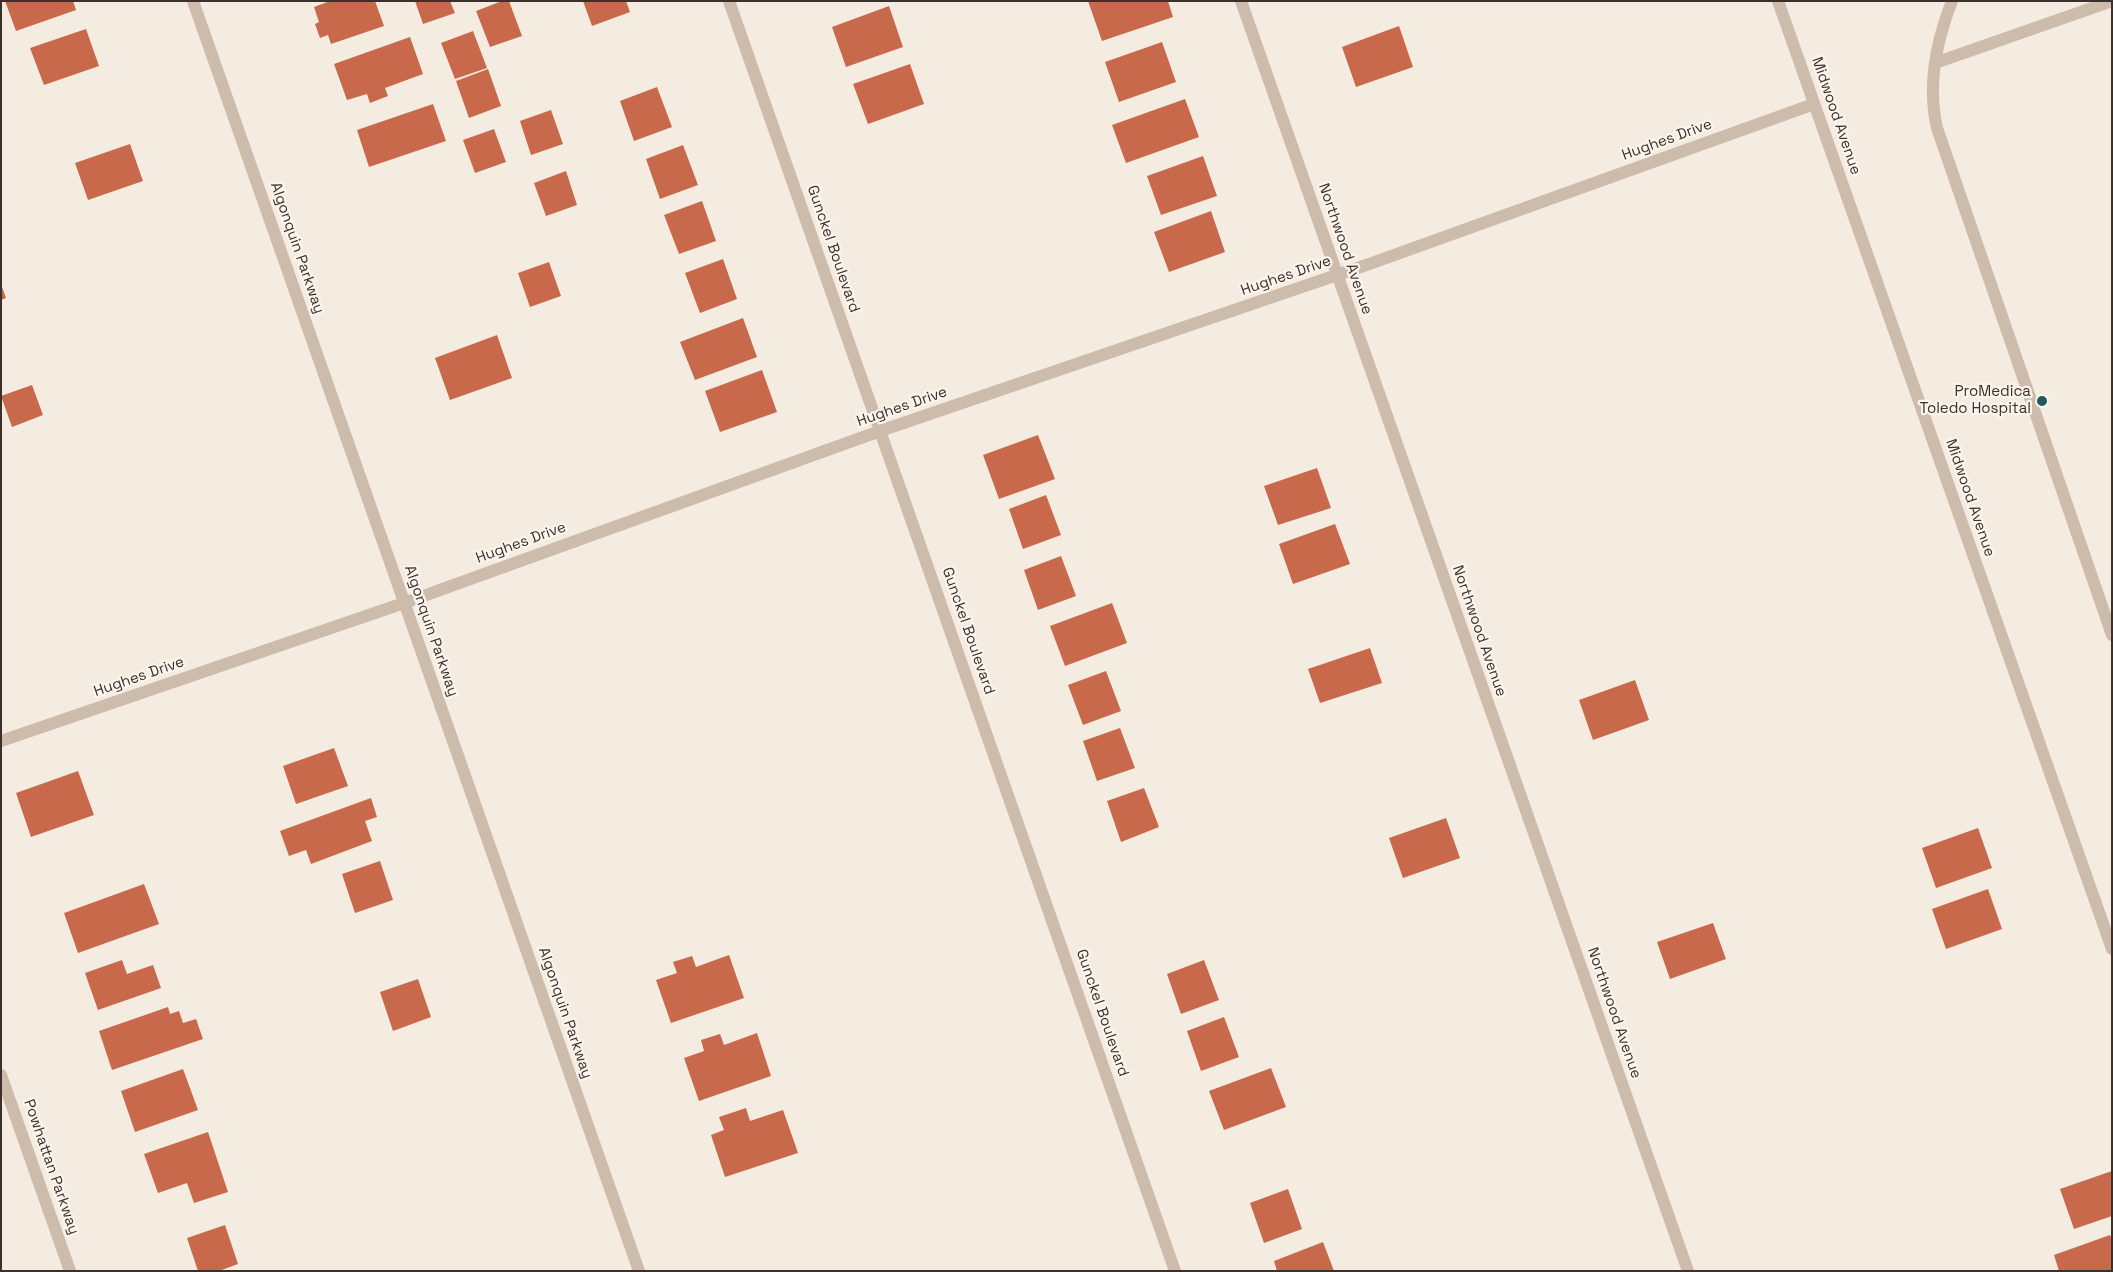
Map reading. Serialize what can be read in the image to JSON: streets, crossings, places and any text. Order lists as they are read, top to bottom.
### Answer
{
  "streets": {
    "street": [
      "Midwood Avenue",
      "Hughes Drive",
      "Algonquin Parkway",
      "Gunckel Boulevard",
      "Northwood Avenue",
      "Powhattan Parkway"
    ]
  },
  "crossings": [
    ["Midwood Avenue", "Hughes Drive"],
    ["Hughes Drive", "Algonquin Parkway"],
    ["Hughes Drive", "Gunckel Boulevard"],
    ["Hughes Drive", "Northwood Avenue"]
  ],
  "places": ["ProMedica Toledo Hospital"]
}
